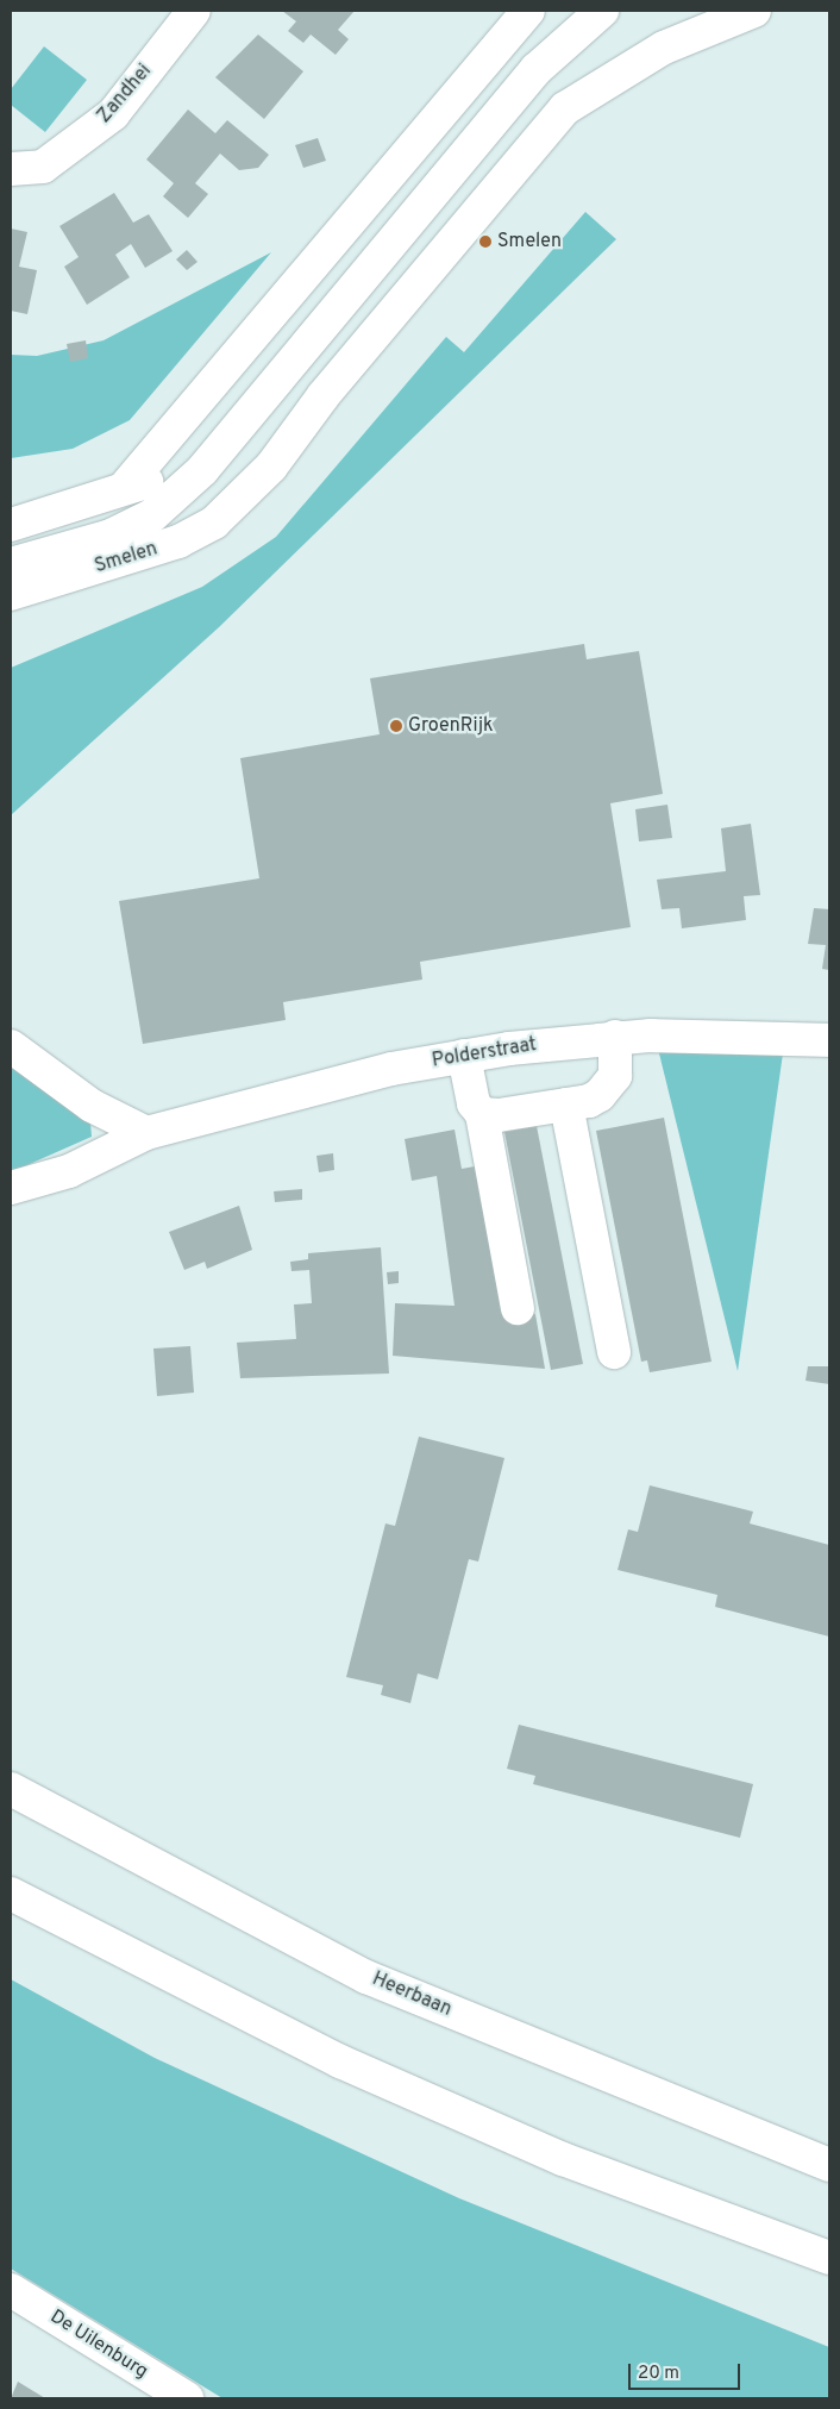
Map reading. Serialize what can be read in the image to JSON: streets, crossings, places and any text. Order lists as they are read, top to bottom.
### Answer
{
  "streets": {
    "street": [
      "Zandhei",
      "Smelen",
      "Polderstraat",
      "Heerbaan",
      "De Uilenburg"
    ]
  },
  "places": ["Smelen", "GroenRijk"],
  "scale_bar": "20 m"
}
